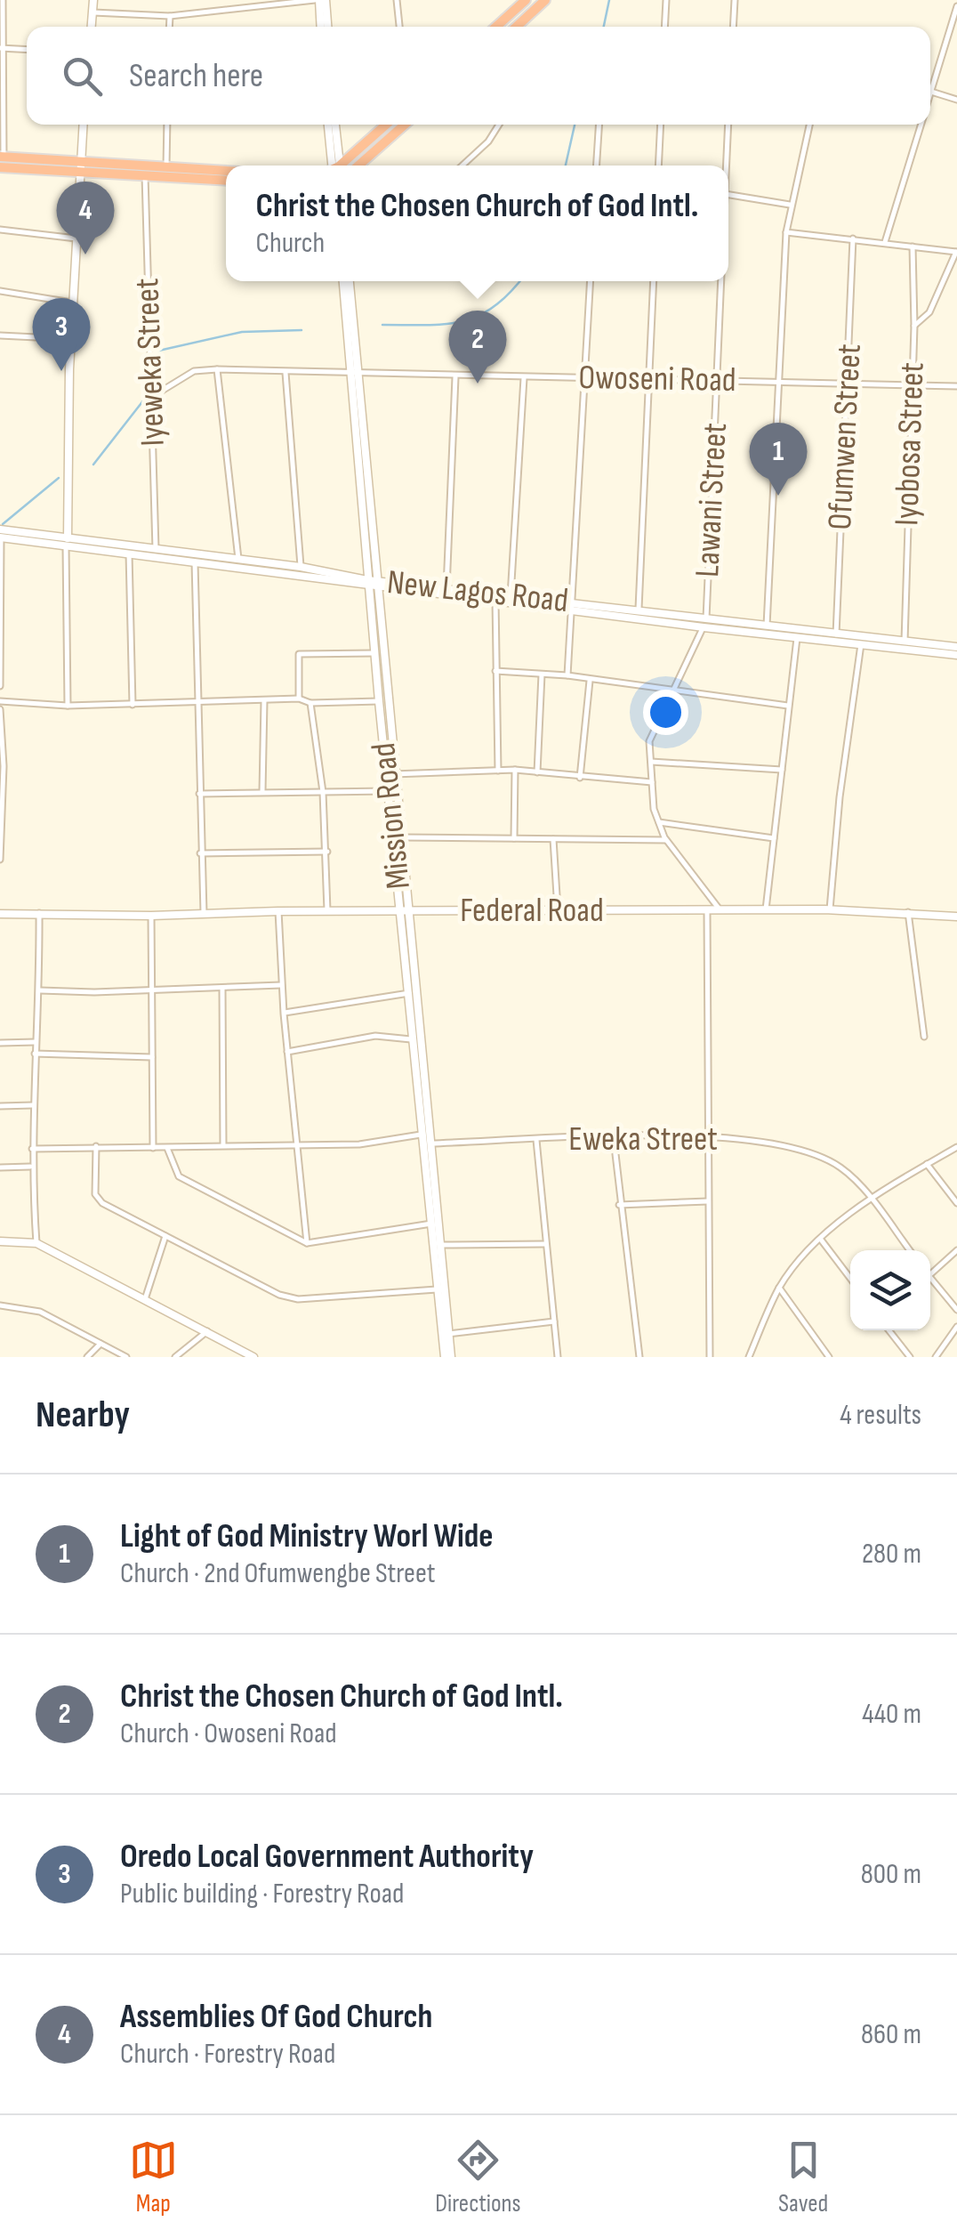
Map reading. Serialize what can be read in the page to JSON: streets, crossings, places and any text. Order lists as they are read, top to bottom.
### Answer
{
  "streets": {
    "street": [
      "Iyeweka Street",
      "Owoseni Road",
      "Ofumwen Street",
      "Iyobosa Street",
      "Lawani Street",
      "New Lagos Road",
      "Mission Road",
      "Federal Road",
      "Eweka Street"
    ]
  },
  "crossings": [
    ["Iyeweka Street", "New Lagos Road"],
    ["Owoseni Road", "Ofumwen Street"],
    ["Owoseni Road", "Iyobosa Street"],
    ["Owoseni Road", "Lawani Street"],
    ["Owoseni Road", "Mission Road"],
    ["Ofumwen Street", "New Lagos Road"],
    ["Iyobosa Street", "New Lagos Road"],
    ["Lawani Street", "New Lagos Road"],
    ["New Lagos Road", "Mission Road"],
    ["Mission Road", "Federal Road"],
    ["Mission Road", "Eweka Street"]
  ],
  "page": {
    "search": "Search here",
    "popup": ["Christ the Chosen Church of God Intl.", "Church"],
    "pins": [
      "4",
      "3",
      "2",
      "1"
    ],
    "heading": ["Nearby", "4 results"],
    "list": [
      {
        "mark": "1",
        "name": "Light of God Ministry Worl Wide",
        "note": "Church · 2nd Ofumwengbe Street",
        "value": "280 m"
      },
      {
        "mark": "2",
        "name": "Christ the Chosen Church of God Intl.",
        "note": "Church · Owoseni Road",
        "value": "440 m"
      },
      {
        "mark": "3",
        "name": "Oredo Local Government Authority",
        "note": "Public building · Forestry Road",
        "value": "800 m"
      },
      {
        "mark": "4",
        "name": "Assemblies Of God Church",
        "note": "Church · Forestry Road",
        "value": "860 m"
      }
    ],
    "nav": ["Map", "Directions", "Saved"]
  }
}
